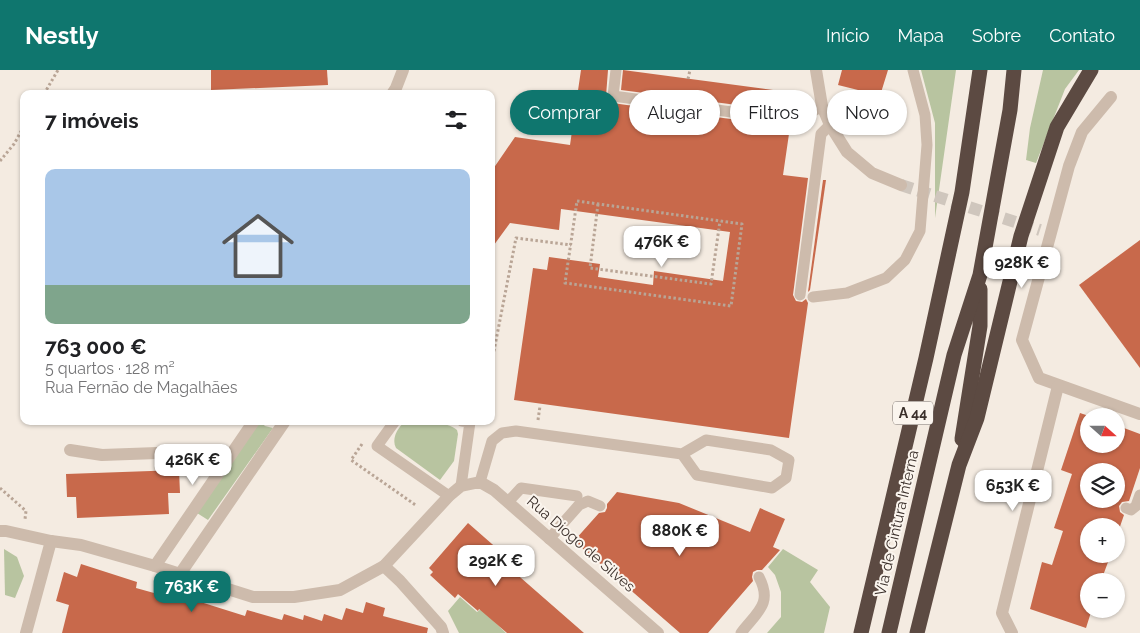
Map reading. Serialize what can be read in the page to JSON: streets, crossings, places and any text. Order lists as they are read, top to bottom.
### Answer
{
  "streets": {
    "highway": ["A 44", "Via de Cintura Interna"],
    "street": ["Rua Diogo de Silves"]
  },
  "north": "right",
  "page": {
    "header": "Nestly",
    "nav": [
      "Início",
      "Mapa",
      "Sobre",
      "Contato"
    ],
    "chip": [
      "Comprar",
      "Alugar",
      "Filtros",
      "Novo"
    ],
    "heading": "7 imóveis",
    "list": [
      {
        "name": "763 000 €",
        "note": "5 quartos · 128 m² · Rua Fernão de Magalhães"
      }
    ],
    "price": [
      "476K €",
      "928K €",
      "426K €",
      "653K €",
      "880K €",
      "292K €",
      "763K €"
    ],
    "map_buttons": ["+", "−"]
  }
}
